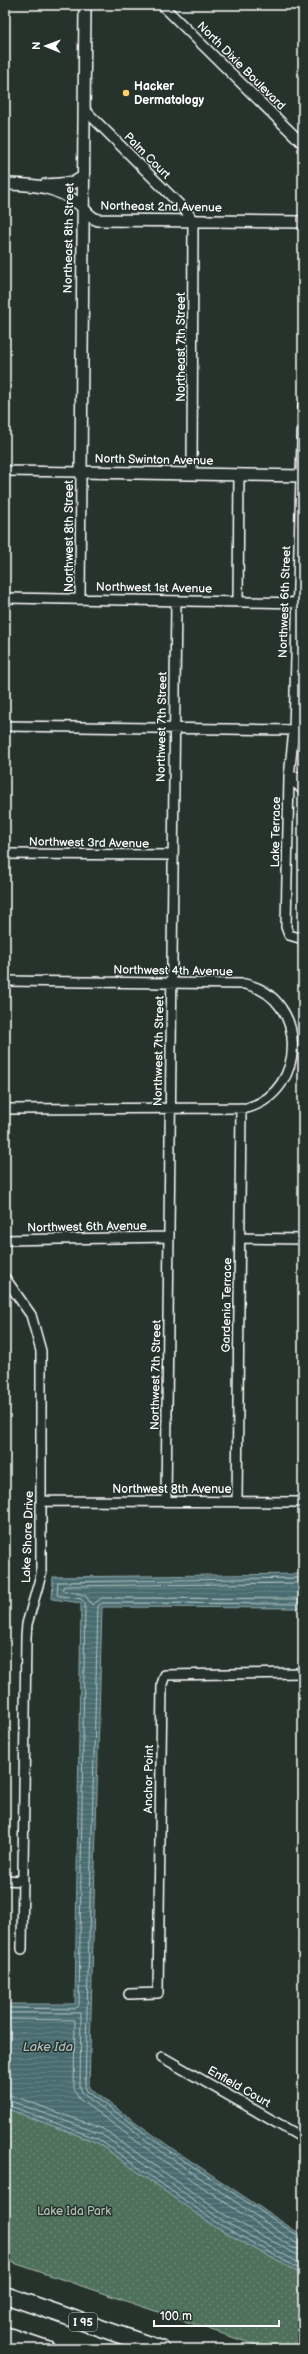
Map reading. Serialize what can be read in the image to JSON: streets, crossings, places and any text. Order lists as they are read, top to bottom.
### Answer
{
  "streets": {
    "highway": ["I 95"],
    "street": [
      "North Dixie Boulevard",
      "Palm Court",
      "Northeast 2nd Avenue",
      "Northeast 8th Street",
      "Northeast 7th Street",
      "North Swinton Avenue",
      "Northwest 8th Street",
      "Northwest 1st Avenue",
      "Northwest 6th Street",
      "Northwest 7th Street",
      "Lake Terrace",
      "Northwest 3rd Avenue",
      "Northwest 4th Avenue",
      "Northwest 6th Avenue",
      "Gardenia Terrace",
      "Northwest 8th Avenue",
      "Lake Shore Drive",
      "Anchor Point",
      "Enfield Court"
    ]
  },
  "crossings": [
    ["Palm Court", "Northeast 2nd Avenue"],
    ["Palm Court", "Northeast 8th Street"],
    ["Palm Court", "Northeast 7th Street"],
    ["Northeast 2nd Avenue", "Northeast 8th Street"],
    ["Northeast 2nd Avenue", "Northeast 7th Street"],
    ["Northeast 8th Street", "North Swinton Avenue"],
    ["Northeast 8th Street", "Northwest 8th Street"],
    ["Northeast 7th Street", "North Swinton Avenue"],
    ["North Swinton Avenue", "Northwest 8th Street"],
    ["North Swinton Avenue", "Northwest 6th Street"],
    ["Northwest 8th Street", "Northwest 1st Avenue"],
    ["Northwest 1st Avenue", "Northwest 6th Street"],
    ["Northwest 1st Avenue", "Northwest 7th Street"],
    ["Northwest 6th Street", "Lake Terrace"],
    ["Northwest 7th Street", "Northwest 3rd Avenue"],
    ["Northwest 7th Street", "Northwest 4th Avenue"],
    ["Northwest 7th Street", "Northwest 6th Avenue"],
    ["Northwest 7th Street", "Northwest 8th Avenue"],
    ["Gardenia Terrace", "Northwest 8th Avenue"],
    ["Northwest 8th Avenue", "Lake Shore Drive"]
  ],
  "water": ["Lake Ida"],
  "parks": ["Lake Ida Park"],
  "places": ["Hacker Dermatology"],
  "scale_bar": "100 m",
  "north": "left"
}
